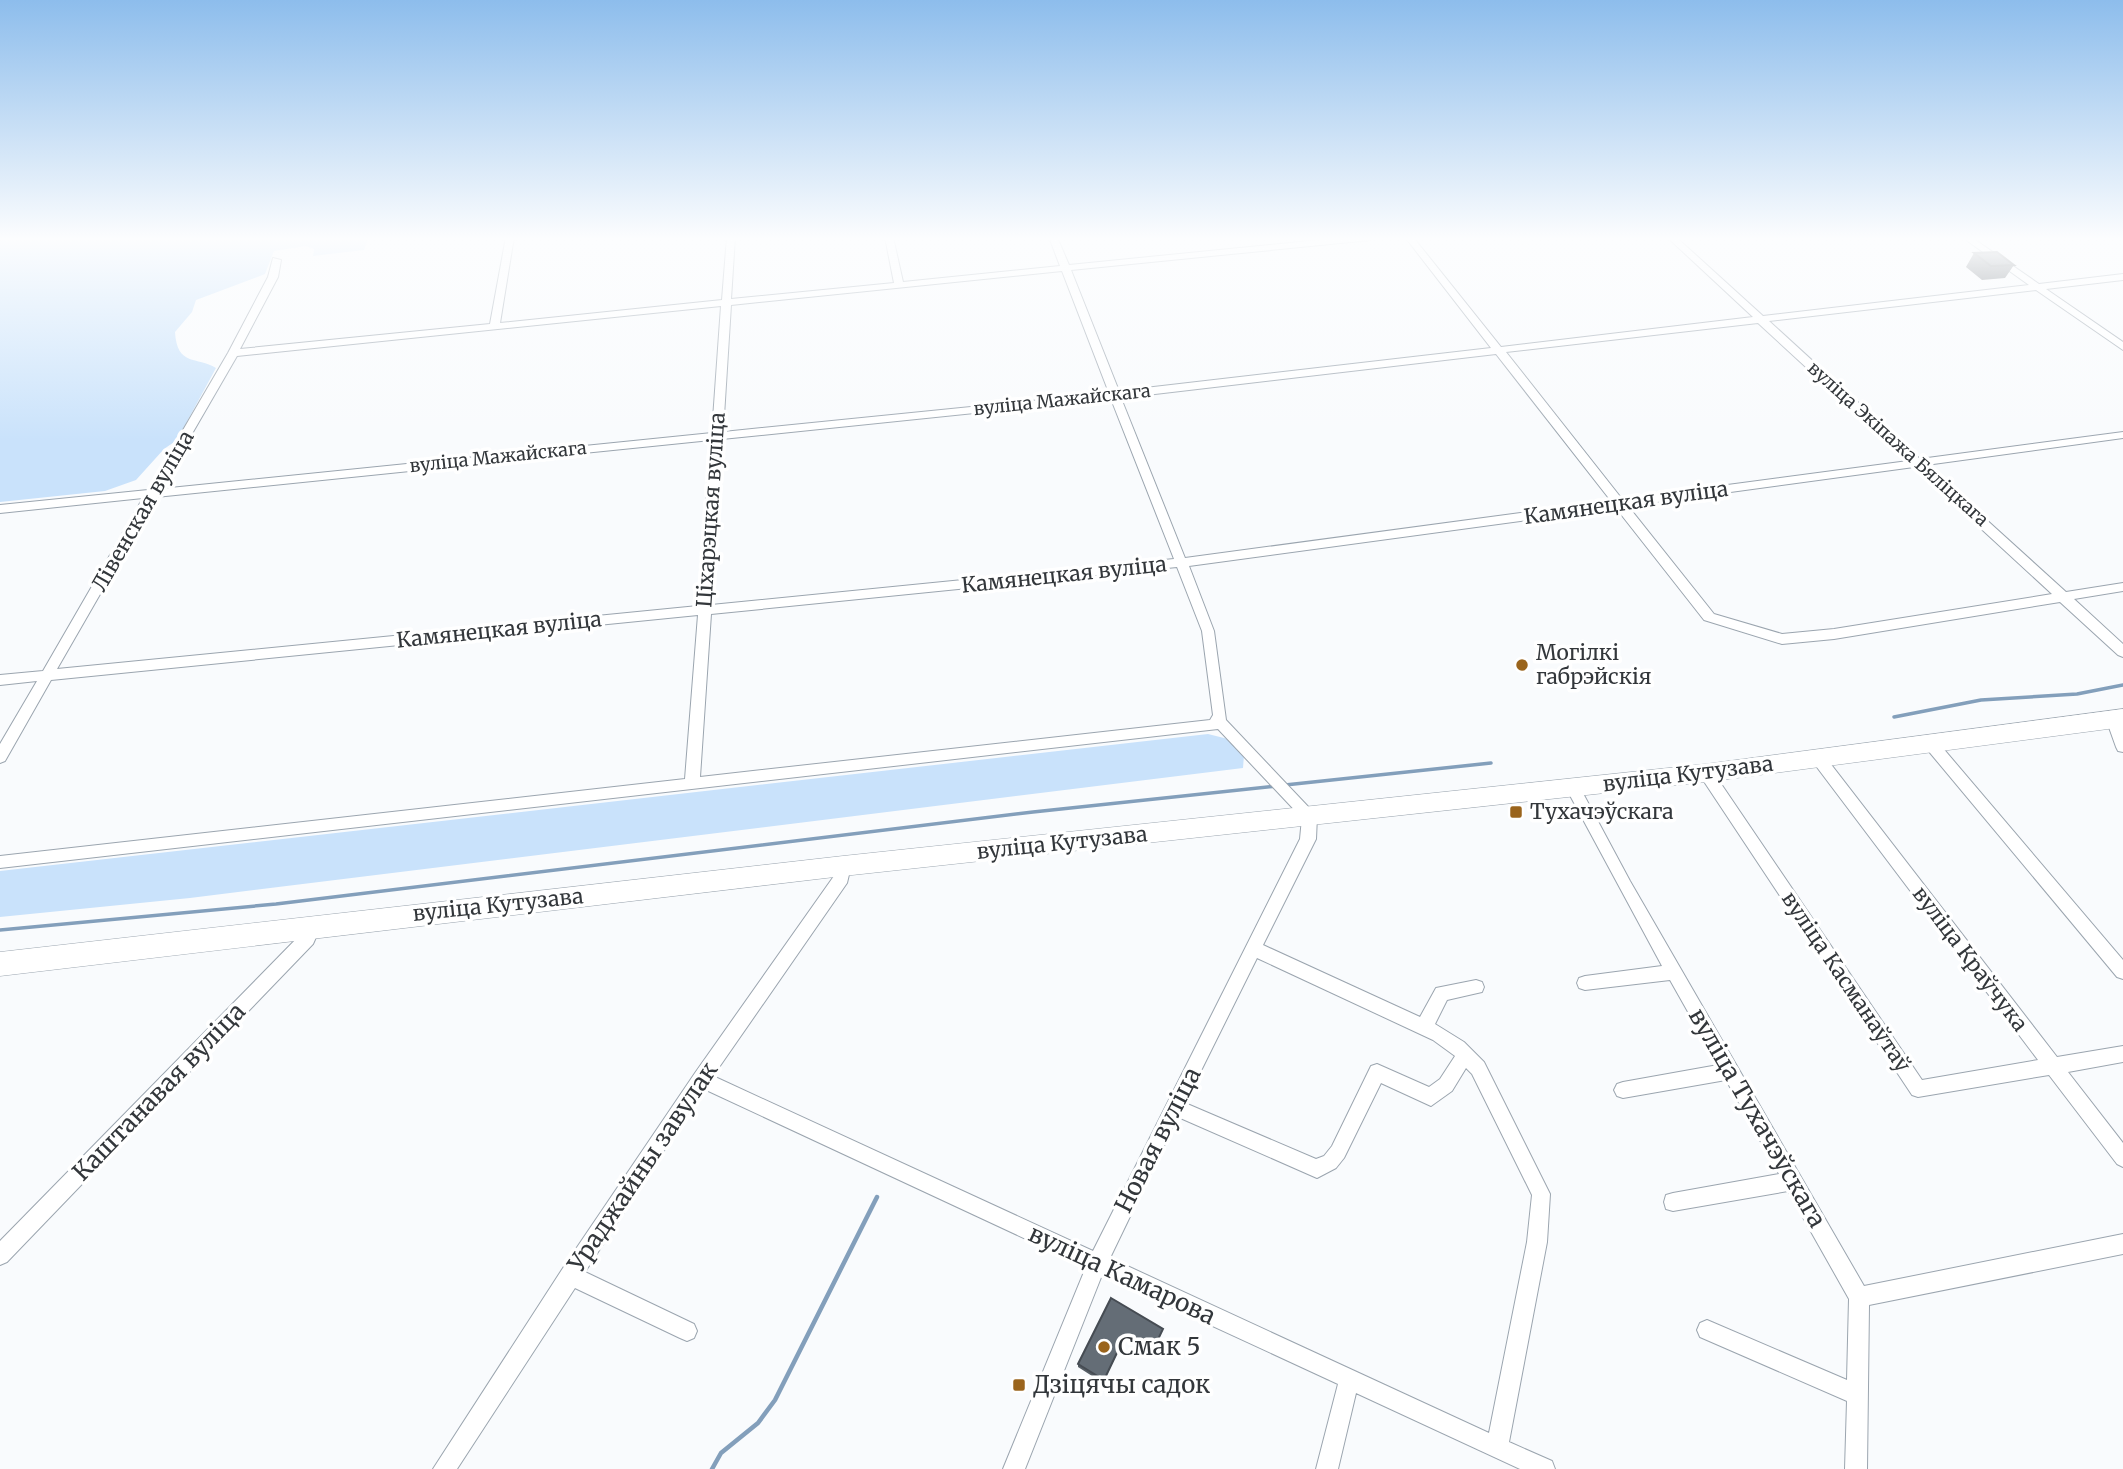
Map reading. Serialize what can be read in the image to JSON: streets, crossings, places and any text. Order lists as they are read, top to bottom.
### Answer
{
  "streets": {
    "main road": ["вуліца Кутузава"],
    "street": [
      "вуліца Мажайскага",
      "вуліца Экіпажа Бяліцкага",
      "Камянецкая вуліца",
      "Ціхарэцкая вуліца",
      "Лівенская вуліца",
      "вуліца Краўчука",
      "вуліца Касманаўтаў",
      "Каштанавая вуліца",
      "вуліца Тухачэўскага",
      "Новая вуліца",
      "Ураджайны завулак",
      "вуліца Камарова"
    ]
  },
  "crossings": [
    ["вуліца Мажайскага", "вуліца Экіпажа Бяліцкага"],
    ["вуліца Мажайскага", "Ціхарэцкая вуліца"],
    ["вуліца Мажайскага", "Лівенская вуліца"],
    ["вуліца Экіпажа Бяліцкага", "Камянецкая вуліца"],
    ["Камянецкая вуліца", "Ціхарэцкая вуліца"],
    ["Камянецкая вуліца", "Лівенская вуліца"],
    ["вуліца Кутузава", "вуліца Краўчука"],
    ["вуліца Кутузава", "вуліца Касманаўтаў"],
    ["вуліца Кутузава", "Каштанавая вуліца"],
    ["вуліца Кутузава", "вуліца Тухачэўскага"],
    ["вуліца Кутузава", "Новая вуліца"],
    ["вуліца Кутузава", "Ураджайны завулак"],
    ["вуліца Краўчука", "вуліца Касманаўтаў"],
    ["Новая вуліца", "вуліца Камарова"],
    ["Ураджайны завулак", "вуліца Камарова"]
  ],
  "places": {
    "other": ["Могілкі габрэйскія", "Смак 5"],
    "transit": ["Тухачэўскага", "Дзіцячы садок"]
  }
}
